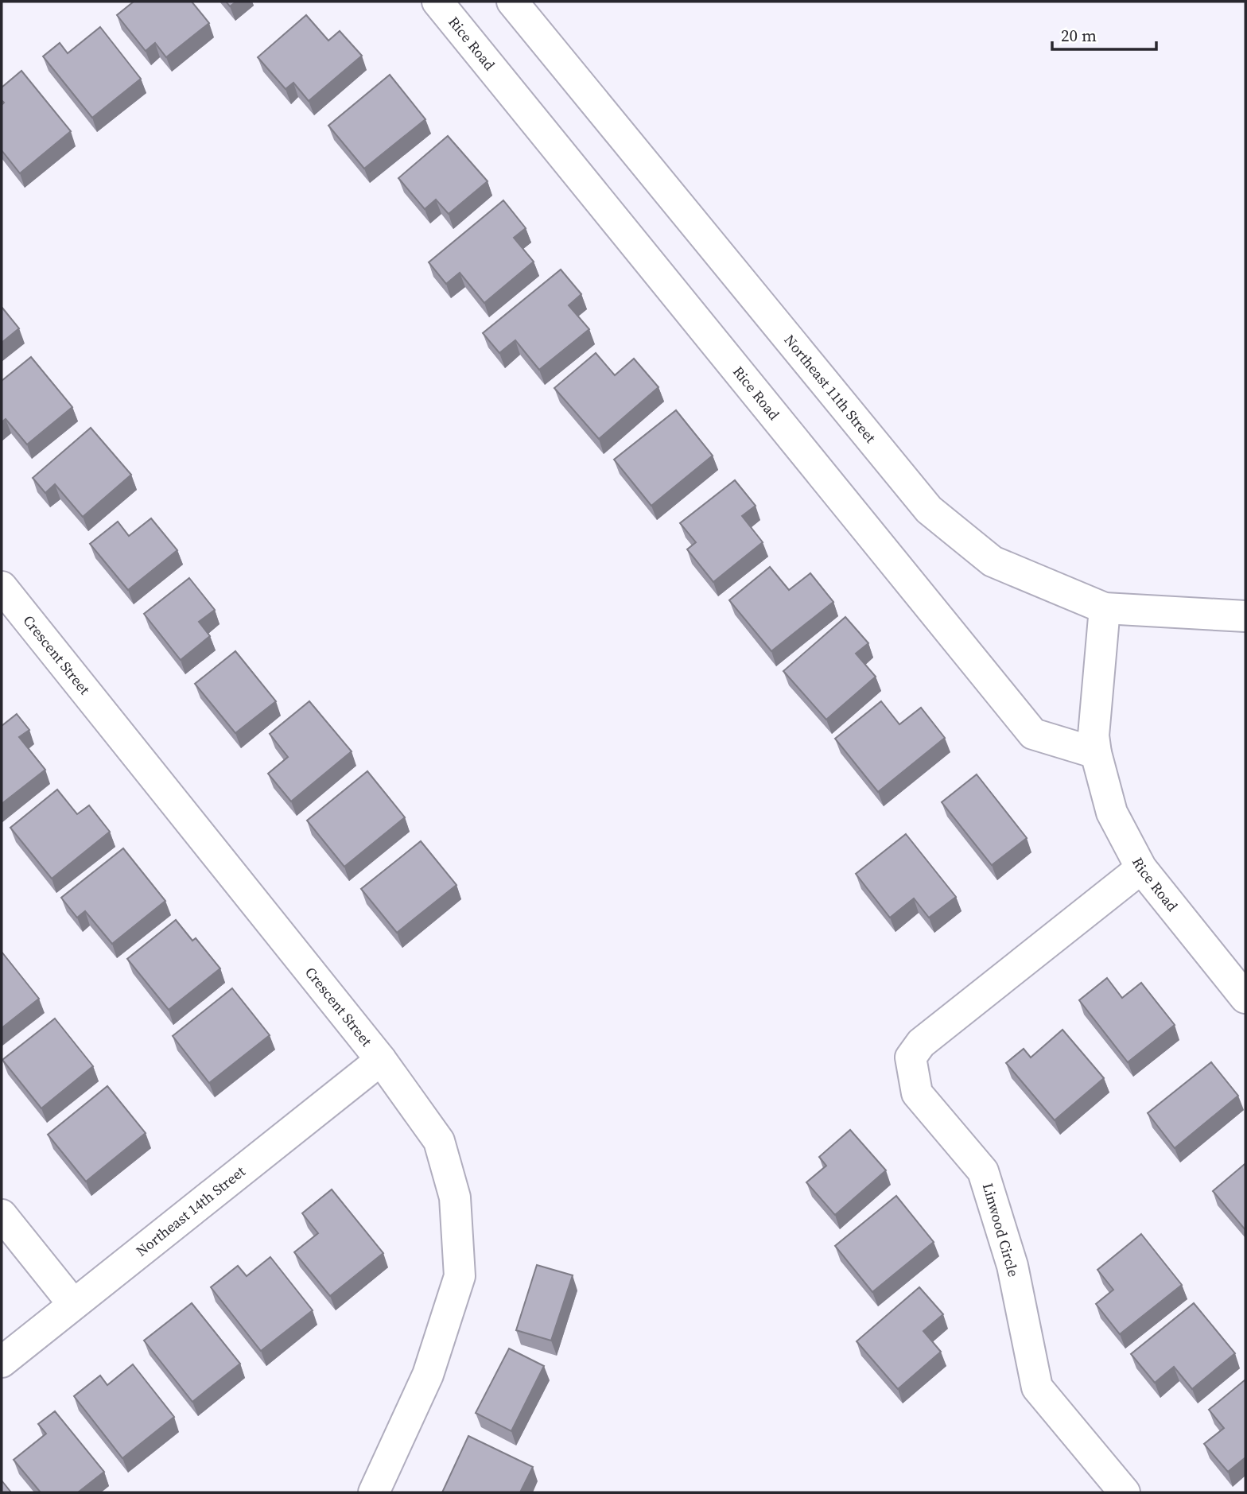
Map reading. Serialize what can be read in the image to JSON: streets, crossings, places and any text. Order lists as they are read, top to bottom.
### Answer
{
  "streets": {
    "street": [
      "Rice Road",
      "Northeast 11th Street",
      "Crescent Street",
      "Northeast 14th Street",
      "Linwood Circle"
    ]
  },
  "crossings": [
    ["Rice Road", "Northeast 11th Street"],
    ["Rice Road", "Linwood Circle"],
    ["Crescent Street", "Northeast 14th Street"]
  ],
  "scale_bar": "20 m"
}
